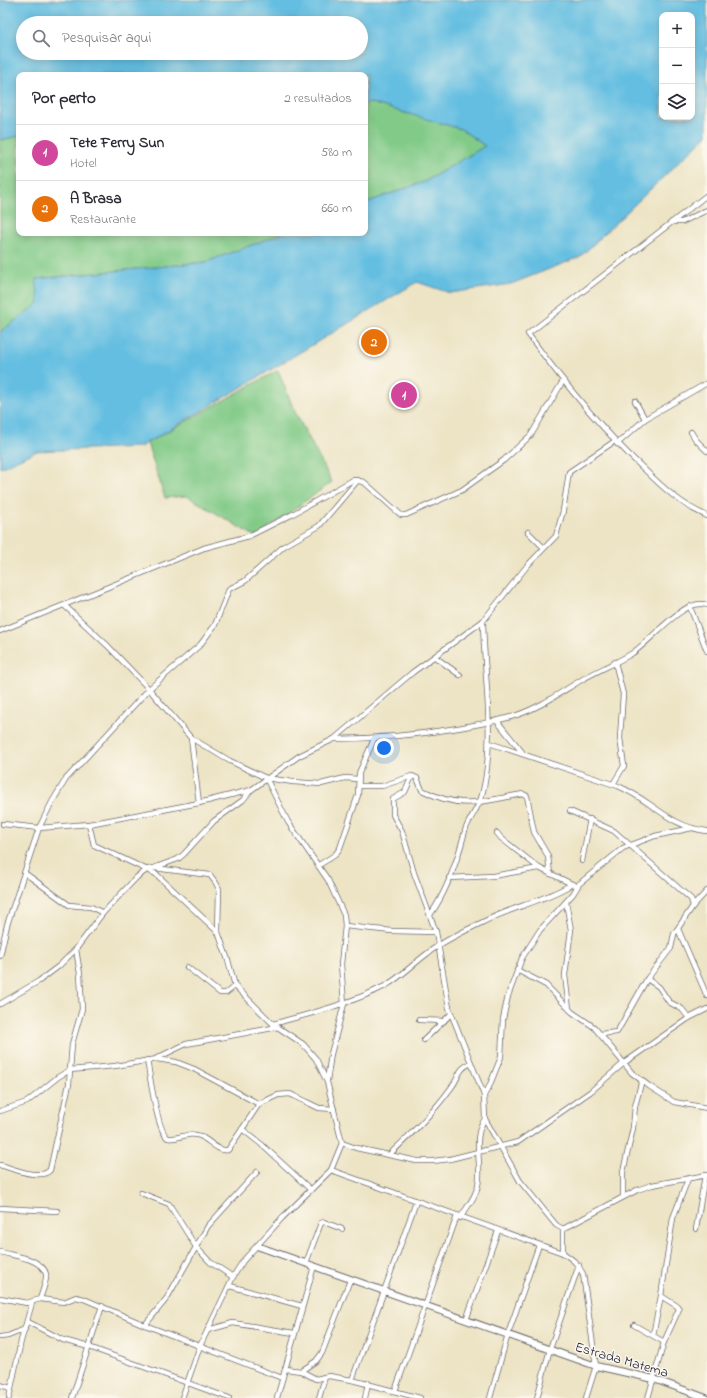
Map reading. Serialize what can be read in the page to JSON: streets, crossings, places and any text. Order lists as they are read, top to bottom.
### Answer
{
  "streets": {
    "street": ["Estrada Matema"]
  },
  "page": {
    "map_buttons": ["+", "−"],
    "search": "Pesquisar aqui",
    "heading": ["Por perto", "2 resultados"],
    "list": [
      {
        "mark": "1",
        "name": "Tete Ferry Sun",
        "note": "Hotel",
        "value": "580 m"
      },
      {
        "mark": "2",
        "name": "A Brasa",
        "note": "Restaurante",
        "value": "660 m"
      }
    ],
    "pins": ["2", "1"]
  }
}
